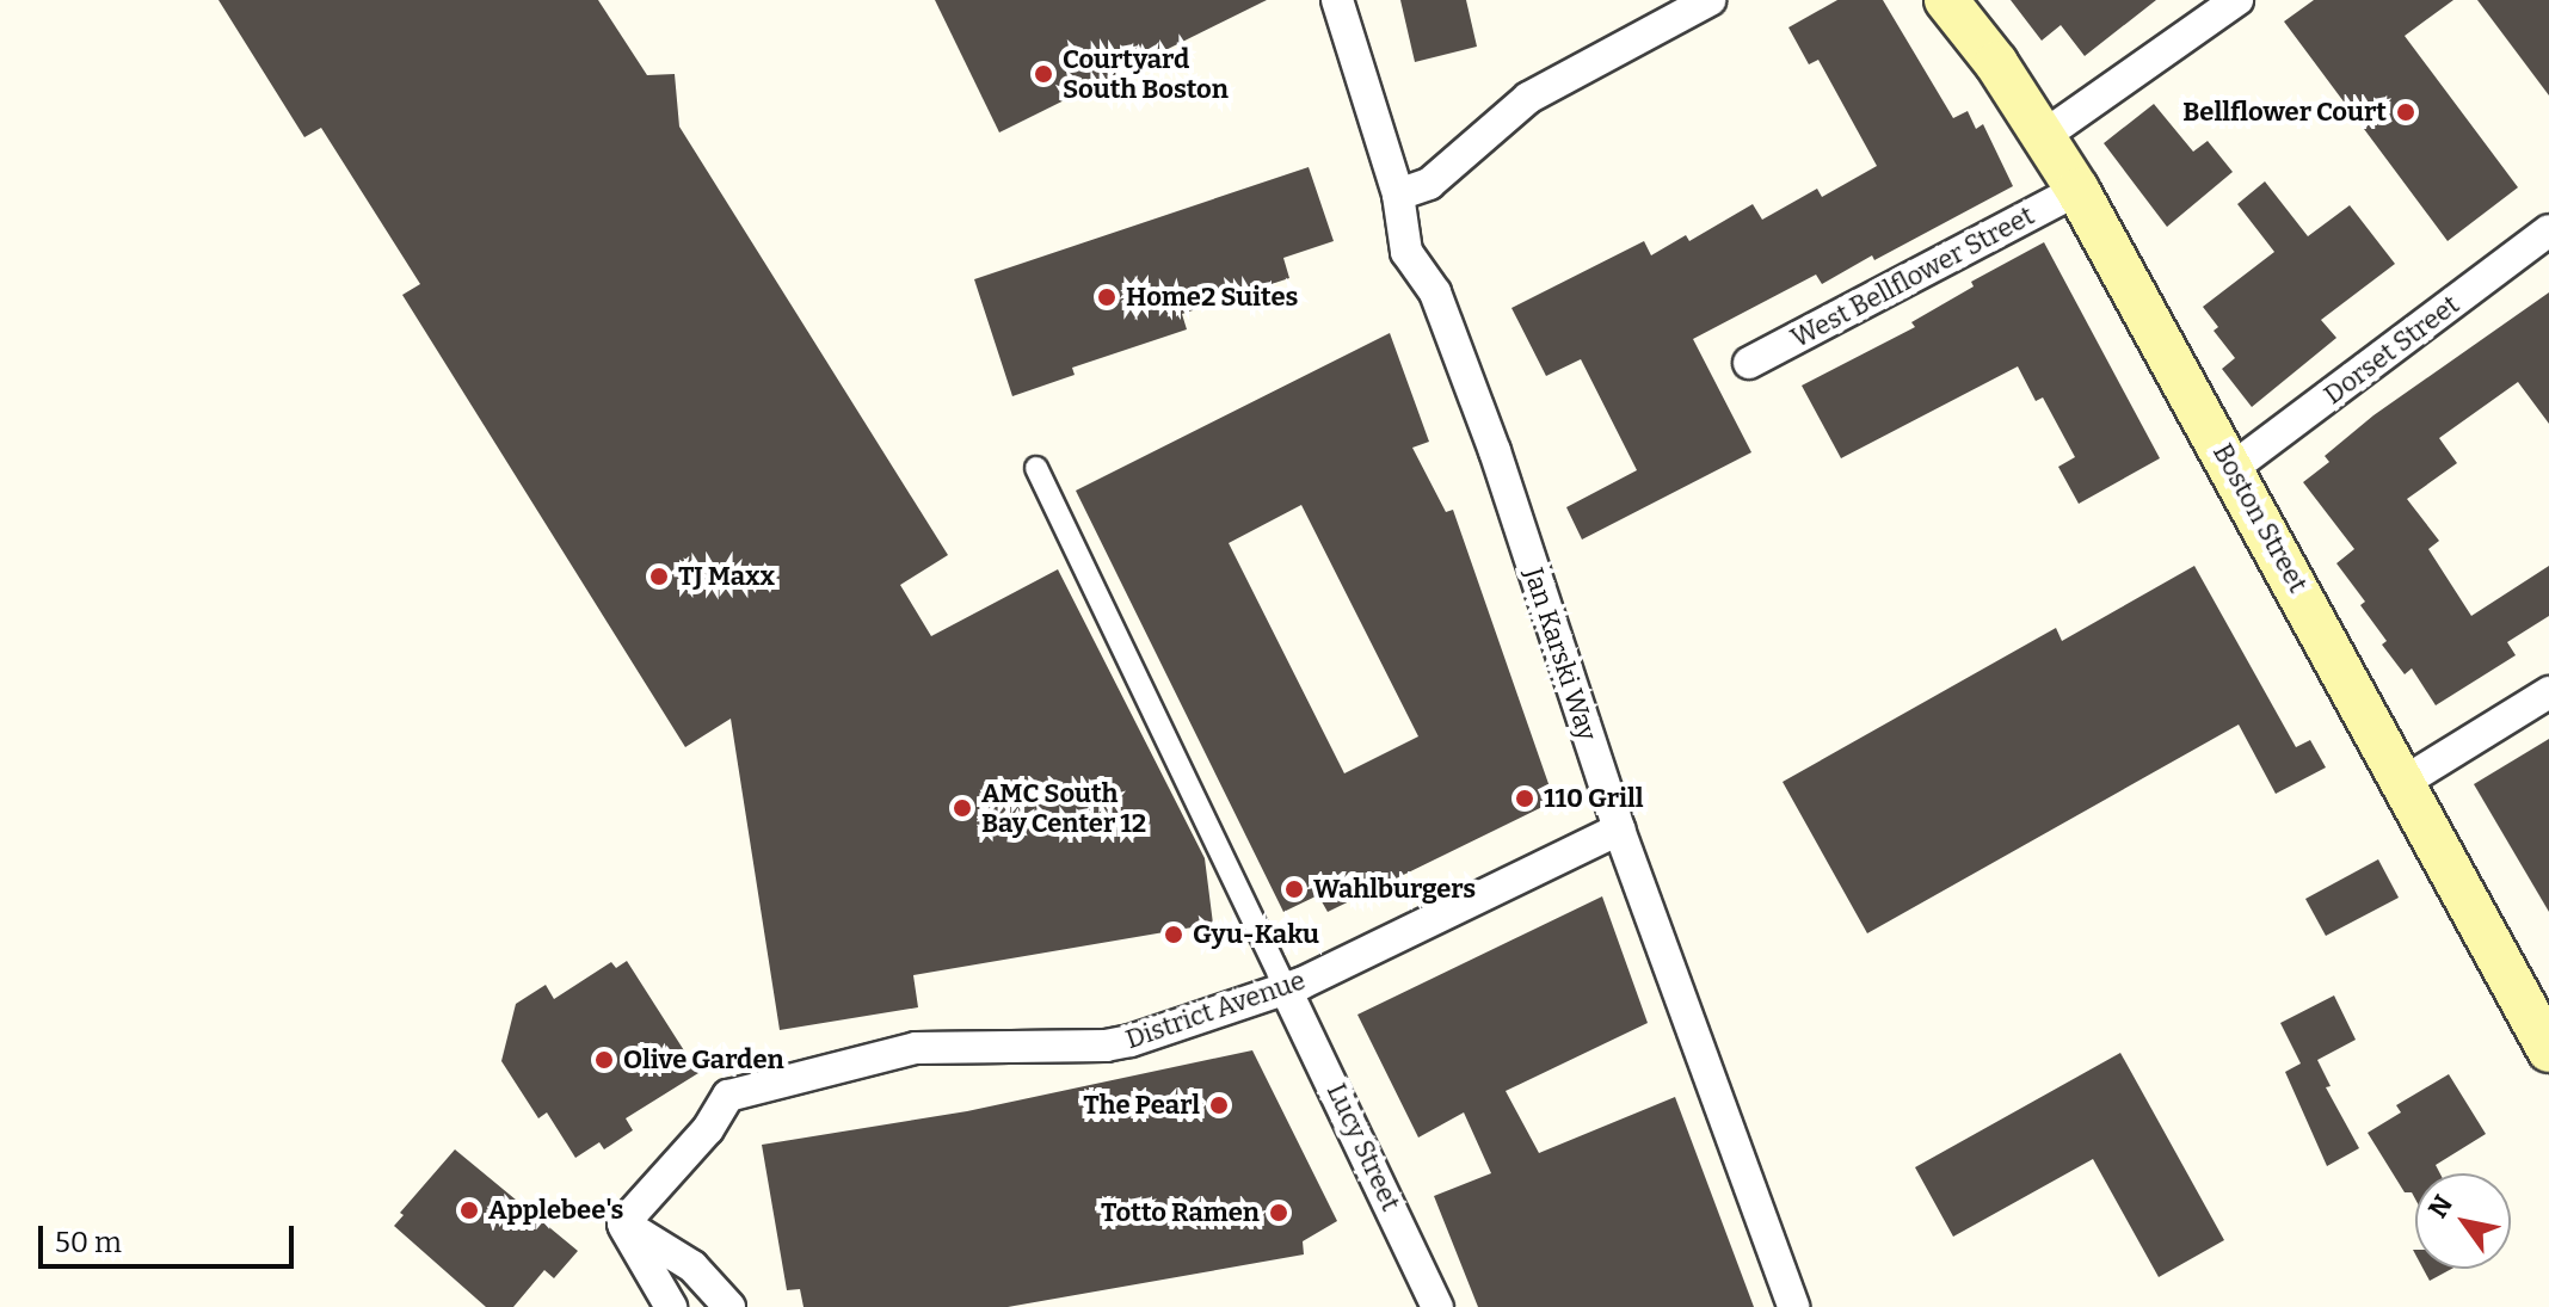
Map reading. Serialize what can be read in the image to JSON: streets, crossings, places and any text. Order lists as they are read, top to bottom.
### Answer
{
  "streets": {
    "main road": ["Boston Street"],
    "street": [
      "West Bellflower Street",
      "Dorset Street",
      "Jan Karski Way",
      "District Avenue",
      "Lucy Street"
    ]
  },
  "crossings": [
    ["West Bellflower Street", "Boston Street"],
    ["Dorset Street", "Boston Street"],
    ["Jan Karski Way", "District Avenue"],
    ["District Avenue", "Lucy Street"]
  ],
  "places": [
    "Courtyard South Boston",
    "Bellflower Court",
    "Home2 Suites",
    "TJ Maxx",
    "110 Grill",
    "AMC South Bay Center 12",
    "Wahlburgers",
    "Gyu-Kaku",
    "Olive Garden",
    "The Pearl",
    "Applebee's",
    "Totto Ramen"
  ],
  "scale_bar": "50 m",
  "north": "top left"
}
